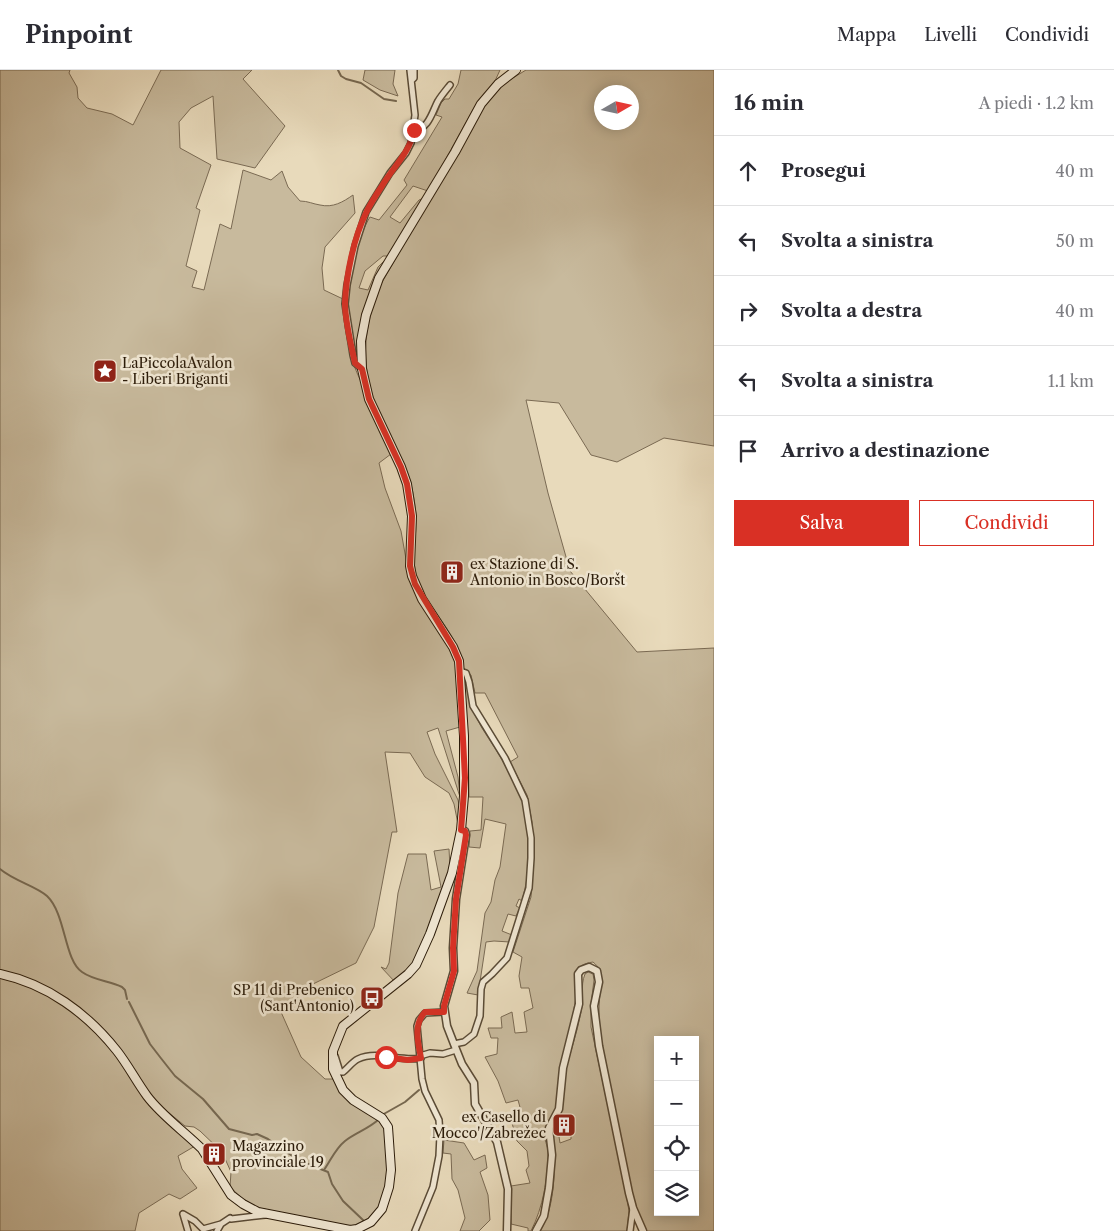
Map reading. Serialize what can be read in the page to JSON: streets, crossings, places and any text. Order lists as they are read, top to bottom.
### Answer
{
  "places": {
    "place": ["LaPiccolaAvalon - Liberi Briganti"],
    "building": ["ex Stazione di S. Antonio in Bosco/Boršt", "ex Casello di Mocco'/Zabrežec", "Magazzino provinciale 19"],
    "bus stop": ["SP 11 di Prebenico (Sant'Antonio)"]
  },
  "north": "right",
  "page": {
    "header": "Pinpoint",
    "nav": ["Mappa", "Livelli", "Condividi"],
    "heading": ["16 min", "A piedi · 1.2 km"],
    "list": [
      ["Prosegui", "40 m"],
      ["Svolta a sinistra", "50 m"],
      ["Svolta a destra", "40 m"],
      ["Svolta a sinistra", "1.1 km"],
      "Arrivo a destinazione"
    ],
    "buttons": ["Salva", "Condividi"],
    "map_buttons": ["+", "−"]
  }
}
